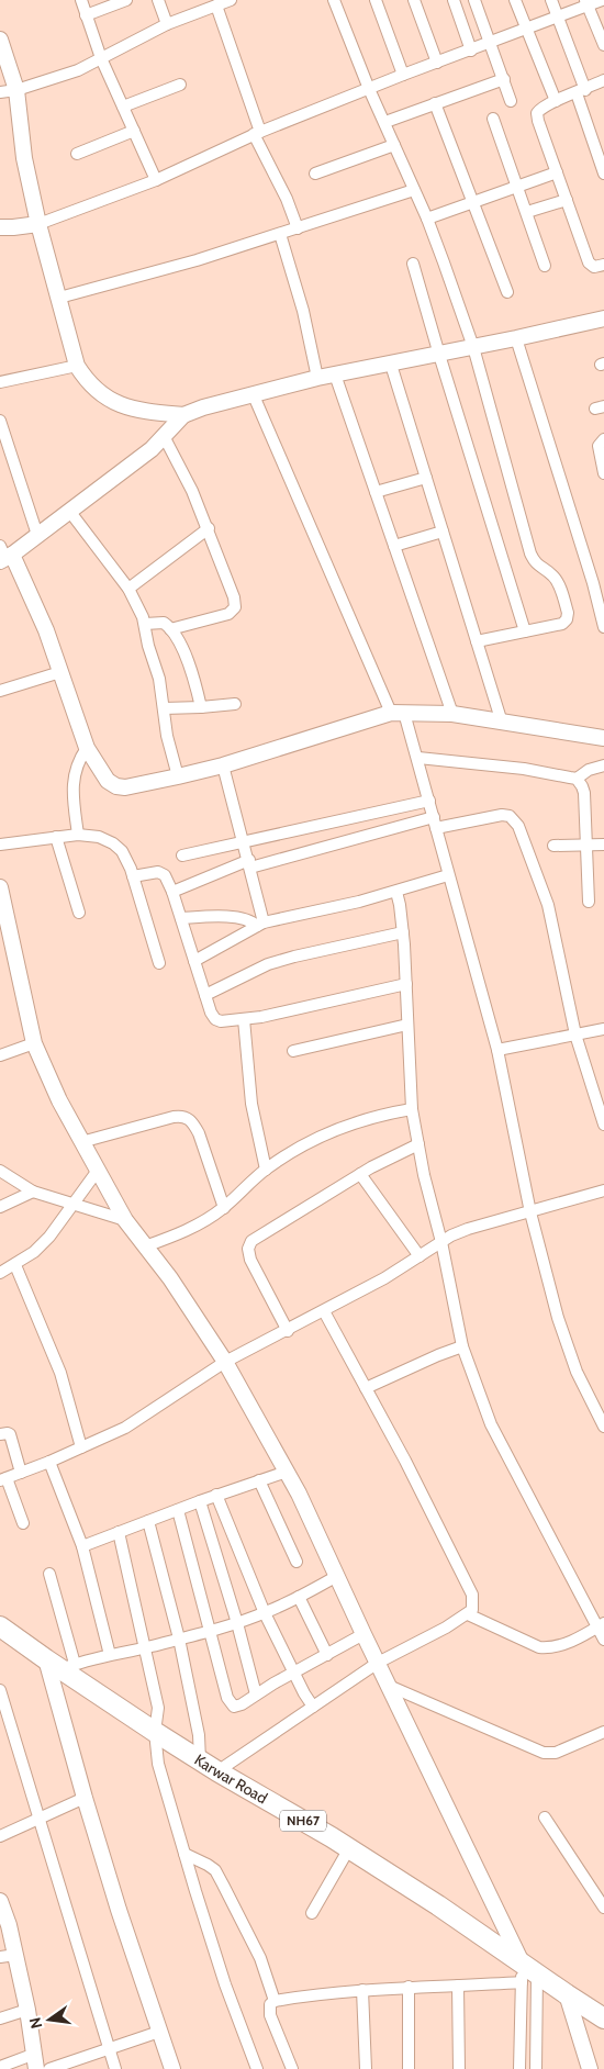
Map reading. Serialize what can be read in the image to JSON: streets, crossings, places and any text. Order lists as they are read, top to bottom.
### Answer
{
  "streets": {
    "highway": ["Karwar Road", "NH67"]
  },
  "north": "left"
}
